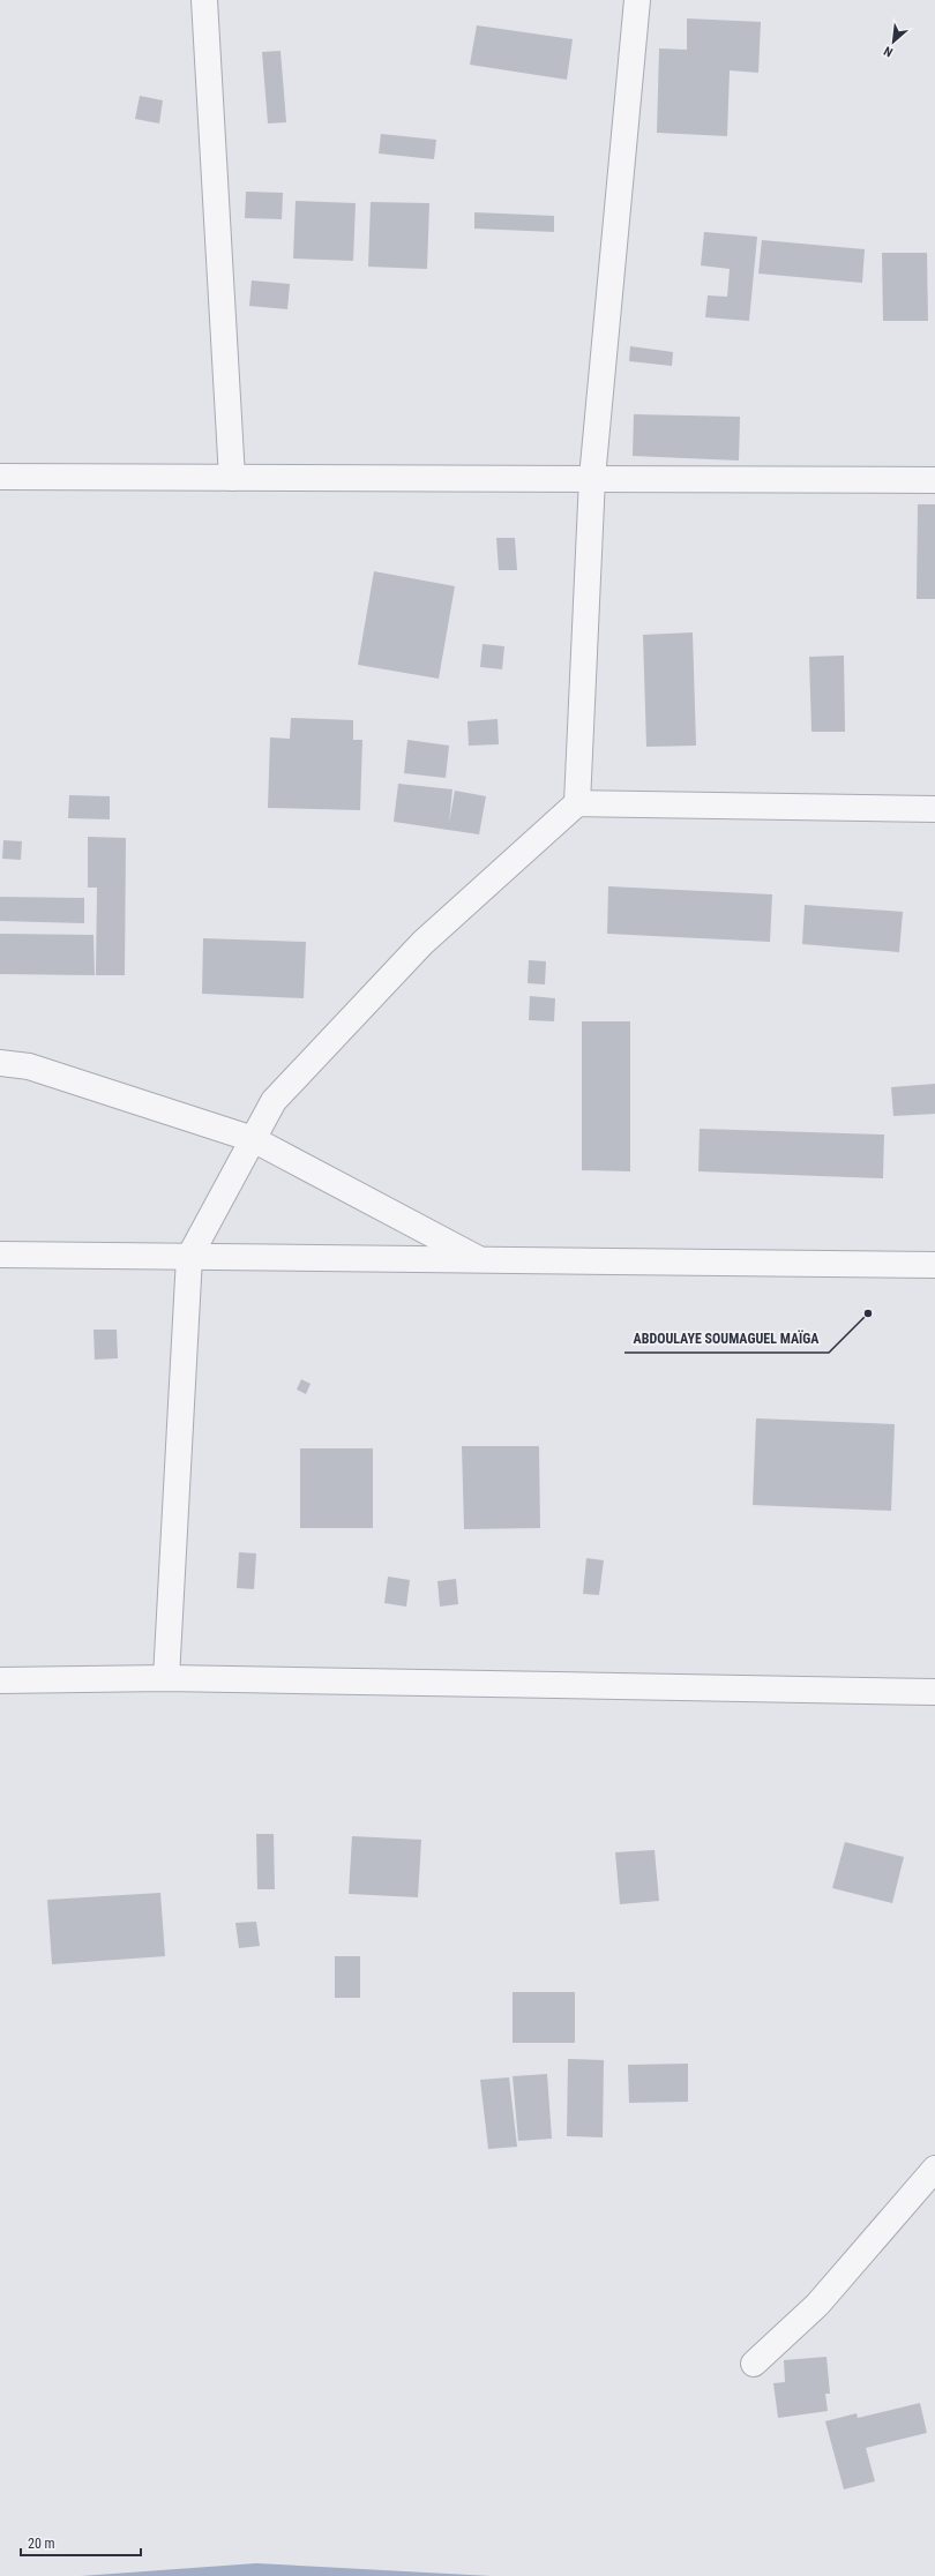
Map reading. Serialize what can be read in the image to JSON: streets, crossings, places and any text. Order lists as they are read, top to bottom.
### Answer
{
  "places": ["ABDOULAYE SOUMAGUEL MAÏGA"],
  "scale_bar": "20 m",
  "north": "bottom left"
}
